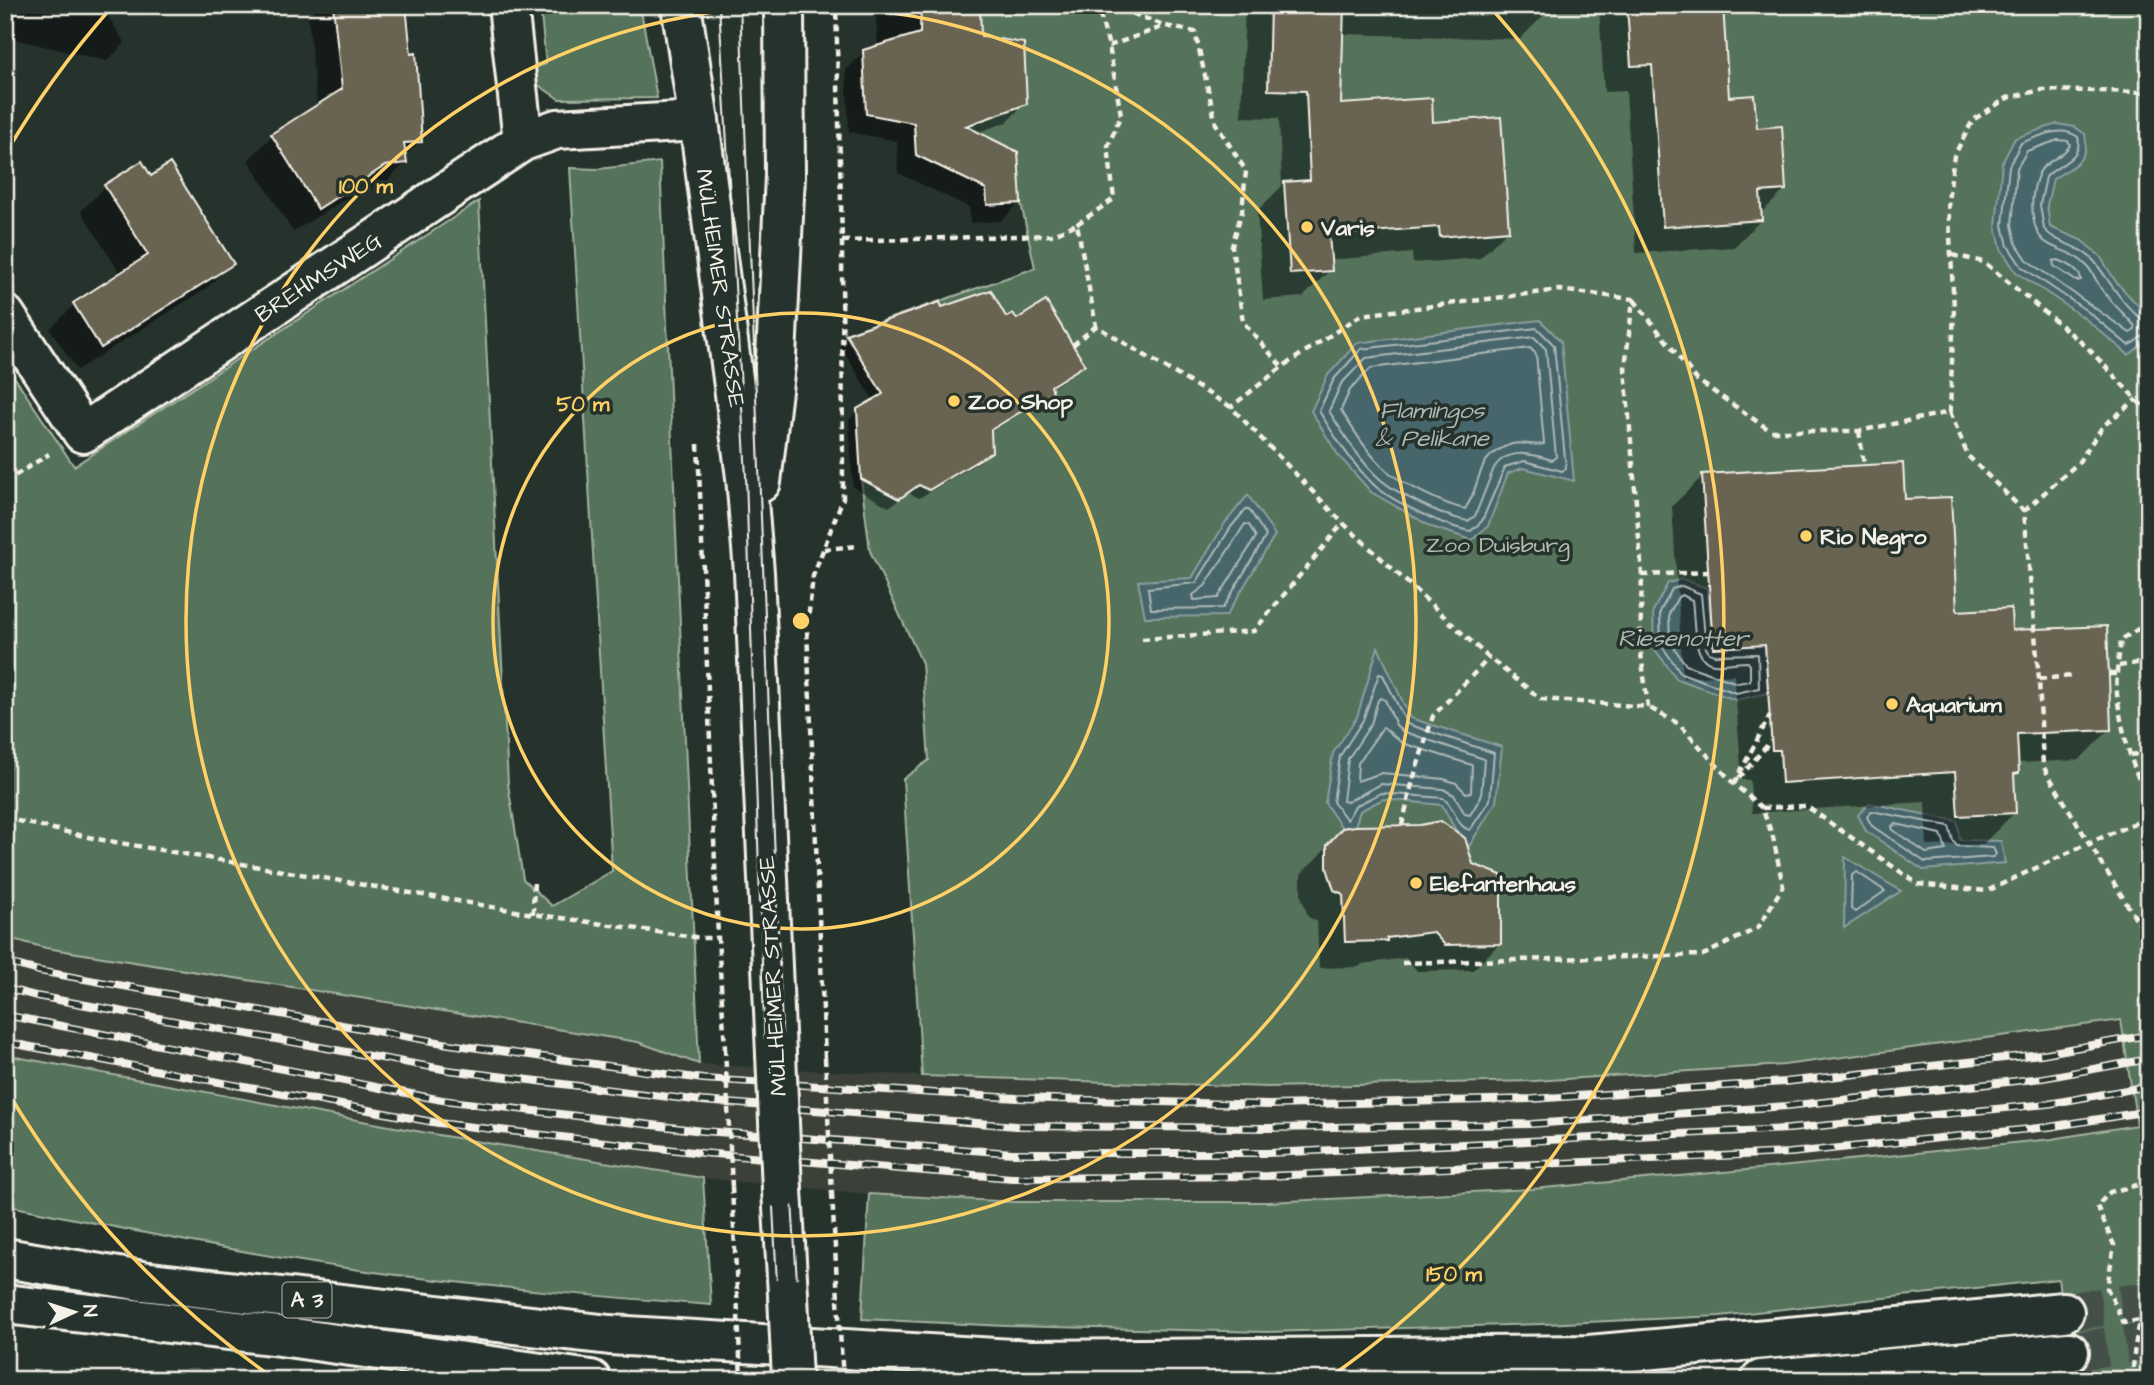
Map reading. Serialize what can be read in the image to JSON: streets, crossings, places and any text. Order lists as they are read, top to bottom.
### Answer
{
  "streets": {
    "main road": ["BREHMSWEG", "MÜLHEIMER STRASSE", "A 3"]
  },
  "crossings": [
    ["BREHMSWEG", "MÜLHEIMER STRASSE"]
  ],
  "water": ["Flamingos & Pelikane", "Riesenotter"],
  "parks": ["Zoo Duisburg"],
  "places": [
    "Varis",
    "Zoo Shop",
    "Rio Negro",
    "Aquarium",
    "Elefantenhaus"
  ],
  "north": "right",
  "rings": ["100 m", "50 m", "150 m"]
}
